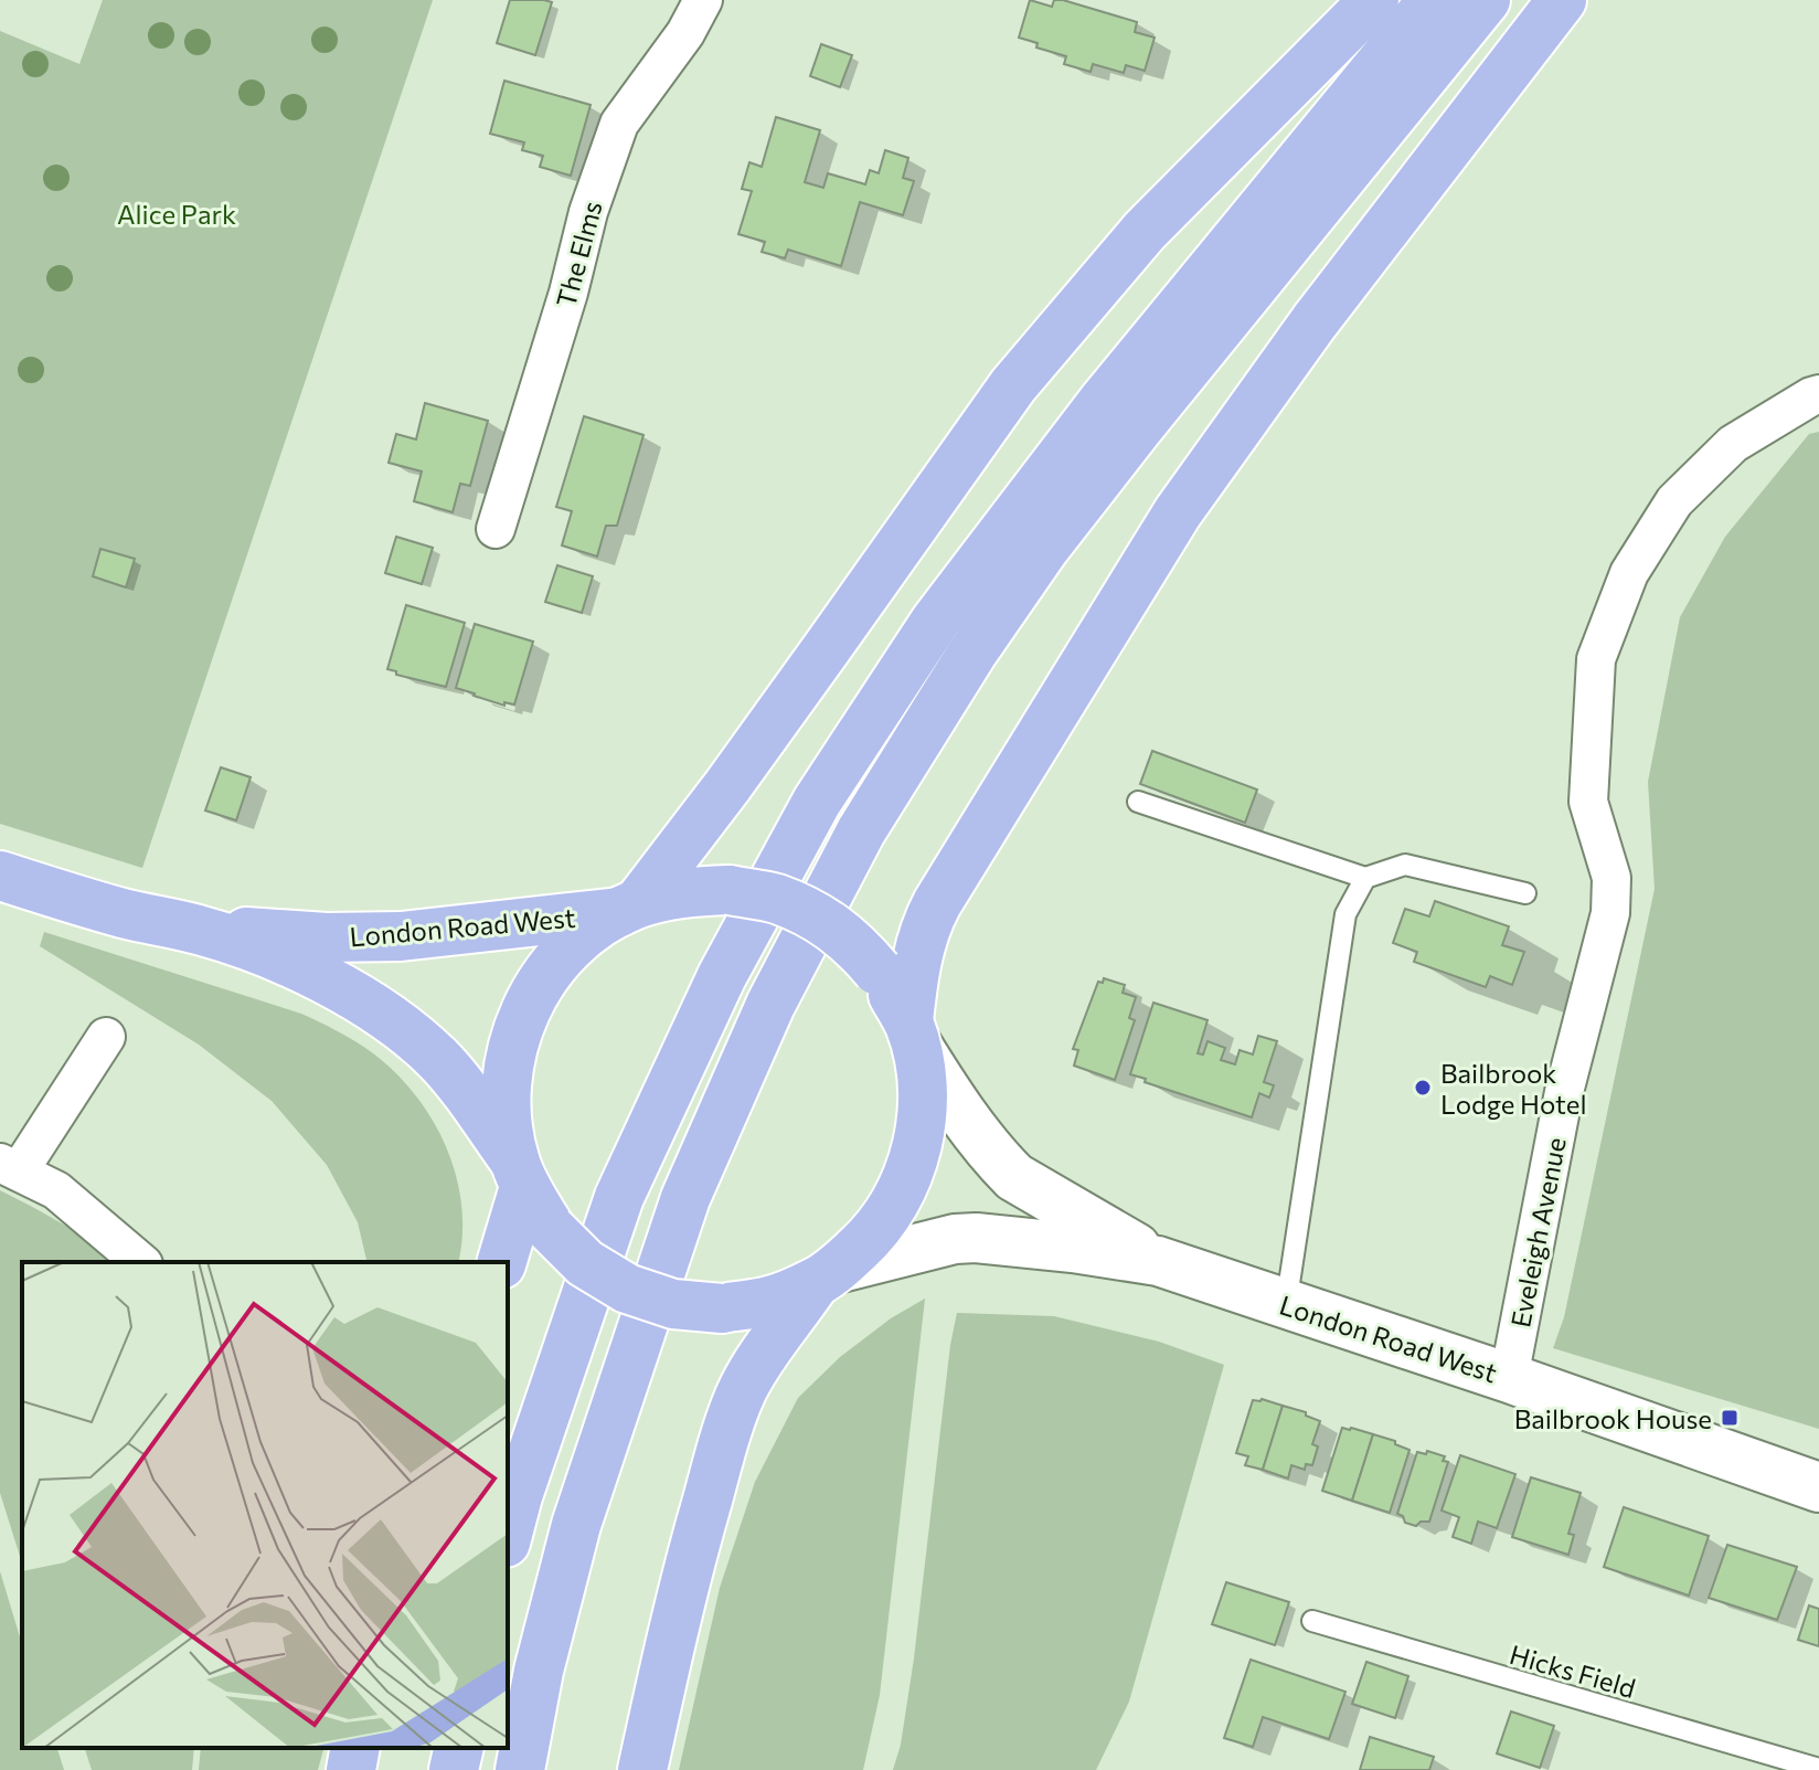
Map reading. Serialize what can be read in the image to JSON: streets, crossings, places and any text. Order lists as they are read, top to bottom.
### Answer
{
  "streets": {
    "highway": ["London Road West"],
    "street": ["The Elms", "Eveleigh Avenue"],
    "lane": ["Hicks Field"]
  },
  "crossings": [
    ["London Road West", "Eveleigh Avenue"]
  ],
  "parks": ["Alice Park"],
  "places": {
    "other": ["Bailbrook Lodge Hotel"],
    "transit": ["Bailbrook House"]
  }
}
